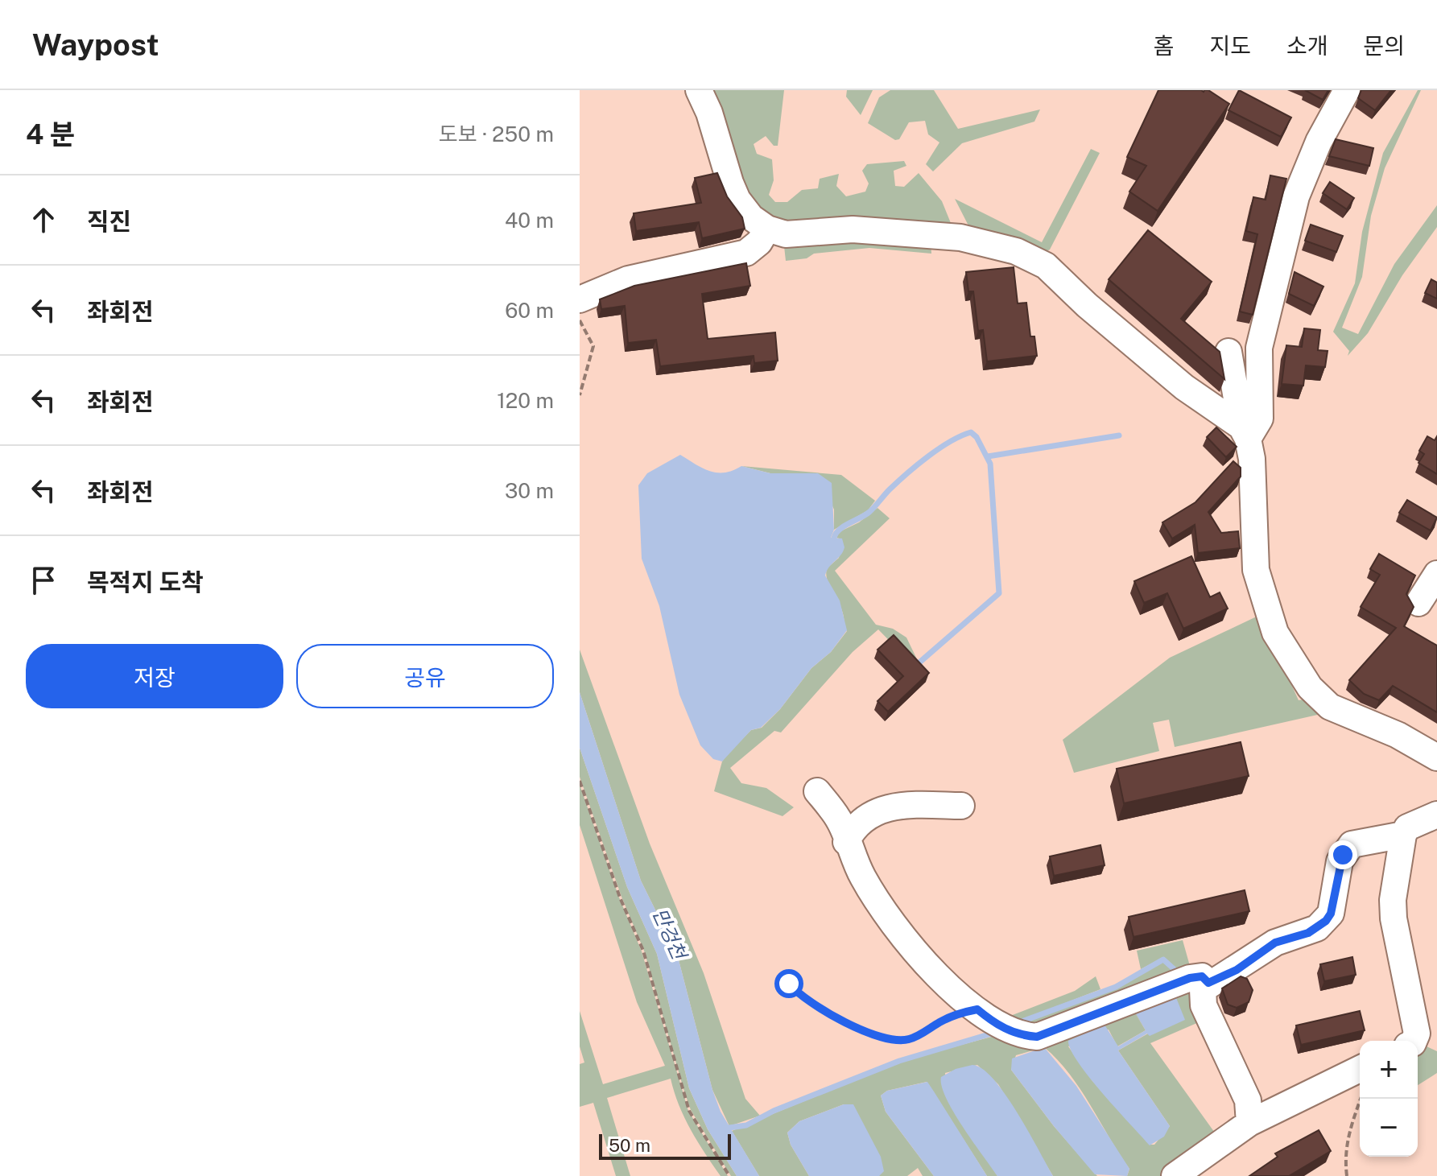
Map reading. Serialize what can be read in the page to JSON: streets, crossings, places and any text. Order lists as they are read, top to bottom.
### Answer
{
  "water": ["만겅천"],
  "scale_bar": "50 m",
  "page": {
    "header": "Waypost",
    "nav": [
      "홈",
      "지도",
      "소개",
      "문의"
    ],
    "heading": ["4 분", "도보 · 250 m"],
    "list": [
      ["직진", "40 m"],
      ["좌회전", "60 m"],
      ["좌회전", "120 m"],
      ["좌회전", "30 m"],
      "목적지 도착"
    ],
    "buttons": ["저장", "공유"],
    "map_buttons": ["+", "−"],
    "scale": "50 m"
  }
}
